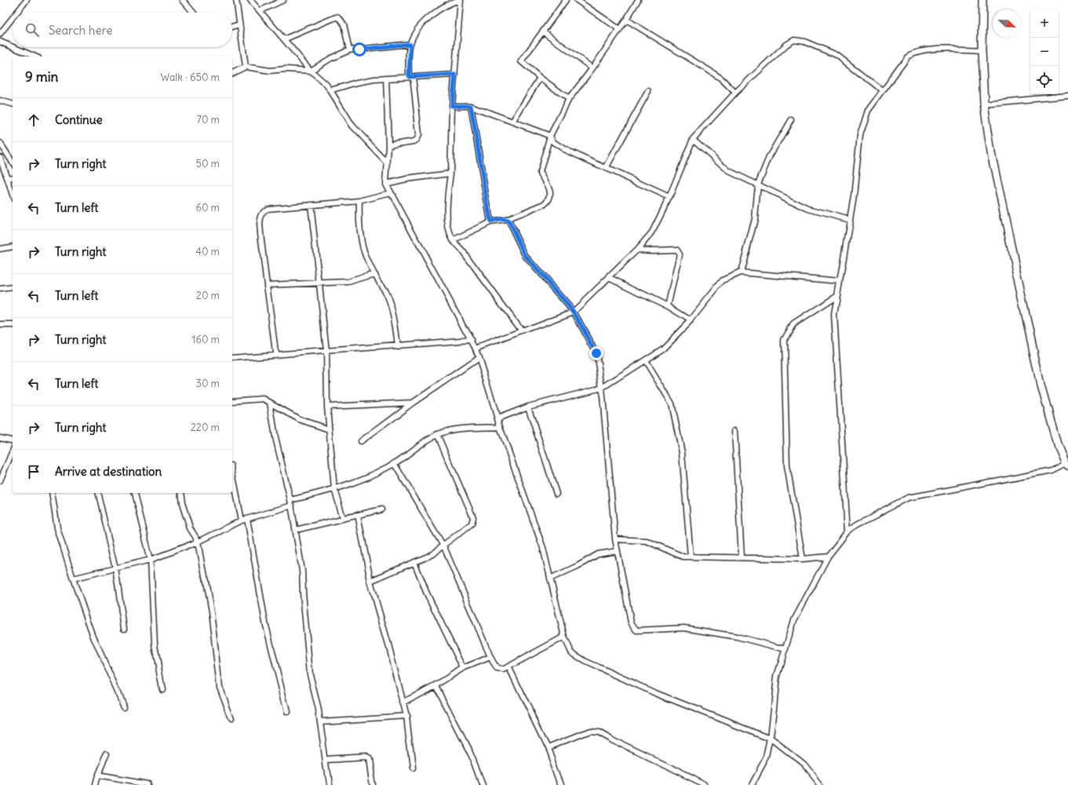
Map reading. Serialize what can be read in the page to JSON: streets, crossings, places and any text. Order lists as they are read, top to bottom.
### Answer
{
  "north": "bottom right",
  "page": {
    "map_buttons": ["+", "−"],
    "search": "Search here",
    "heading": ["9 min", "Walk · 650 m"],
    "list": [
      ["Continue", "70 m"],
      ["Turn right", "50 m"],
      ["Turn left", "60 m"],
      ["Turn right", "40 m"],
      ["Turn left", "20 m"],
      ["Turn right", "160 m"],
      ["Turn left", "30 m"],
      ["Turn right", "220 m"],
      "Arrive at destination"
    ]
  }
}
